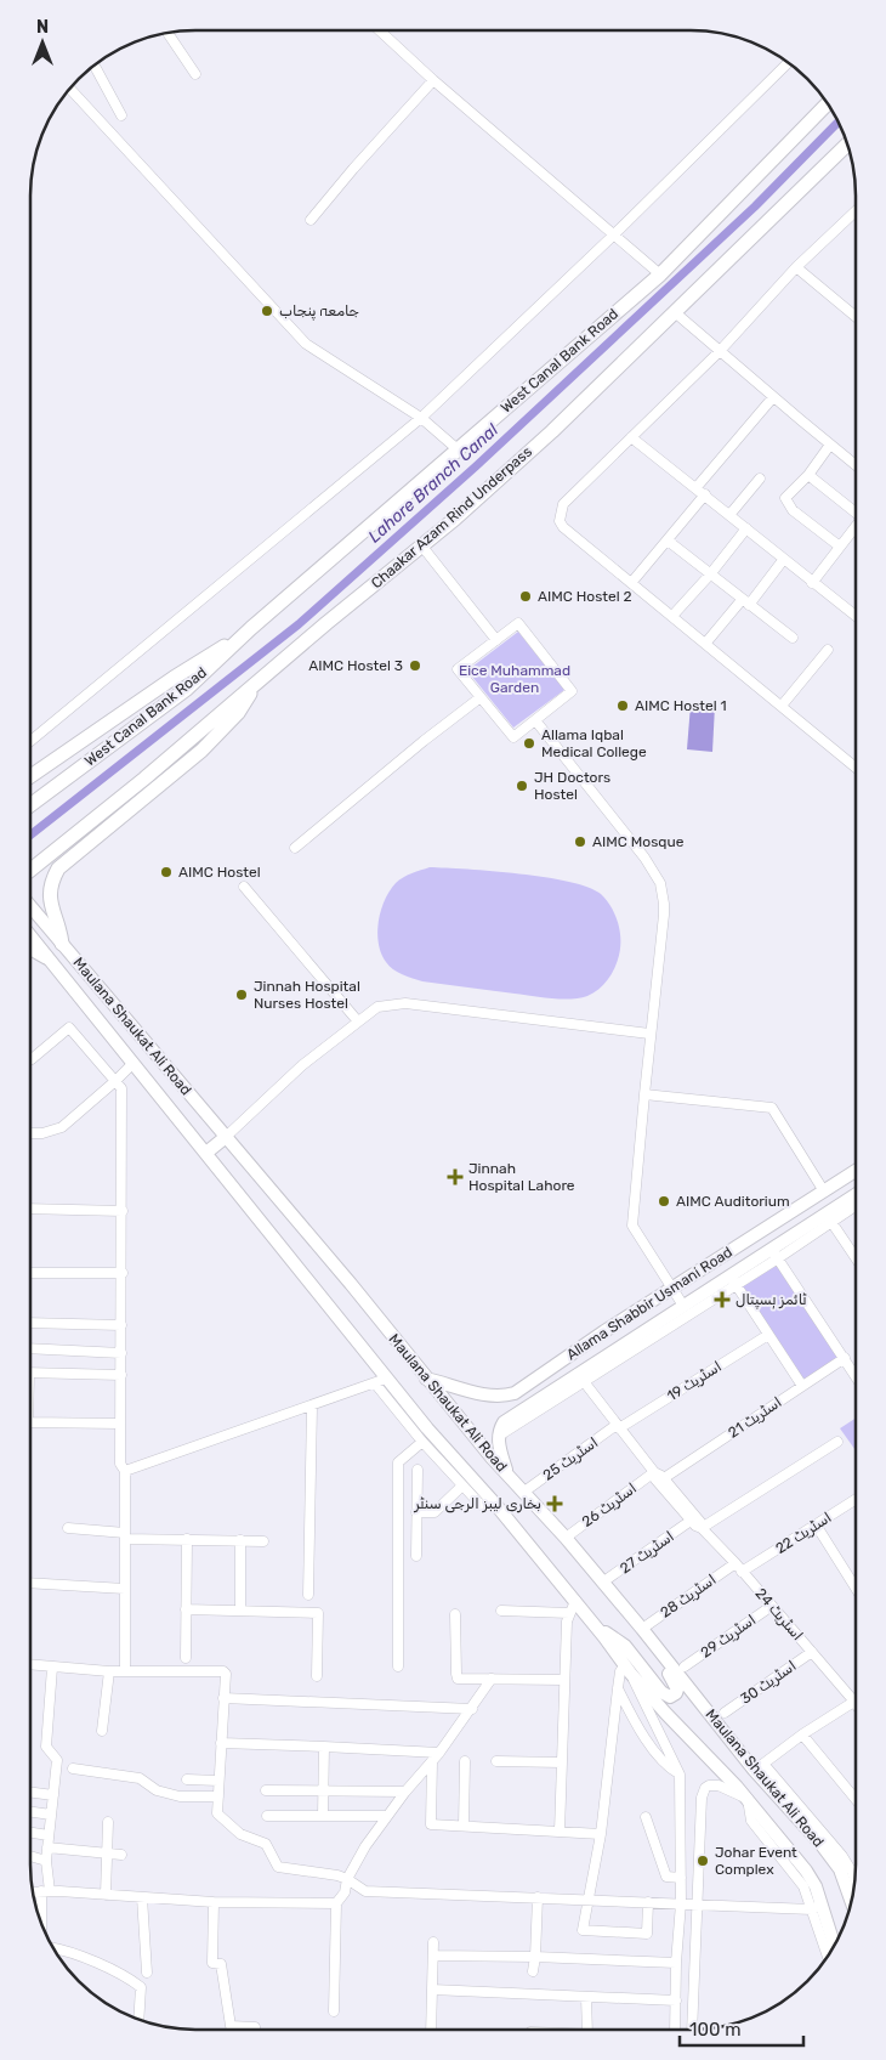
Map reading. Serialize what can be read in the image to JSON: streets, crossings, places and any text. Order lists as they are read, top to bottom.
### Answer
{
  "streets": {
    "highway": ["West Canal Bank Road", "Chaakar Azam Rind Underpass"],
    "main road": ["Maulana Shaukat Ali Road", "Allama Shabbir Usmani Road"],
    "street": [
      "اسٹریٹ 19",
      "اسٹریٹ 21",
      "اسٹریٹ 25",
      "اسٹریٹ 26",
      "اسٹریٹ 22",
      "اسٹریٹ 27",
      "اسٹریٹ 28",
      "اسٹریٹ 24",
      "اسٹریٹ 29",
      "اسٹریٹ 30"
    ]
  },
  "crossings": [
    ["Maulana Shaukat Ali Road", "Allama Shabbir Usmani Road"],
    ["Maulana Shaukat Ali Road", "اسٹریٹ 25"],
    ["Maulana Shaukat Ali Road", "اسٹریٹ 26"],
    ["Maulana Shaukat Ali Road", "اسٹریٹ 27"],
    ["Maulana Shaukat Ali Road", "اسٹریٹ 28"],
    ["Allama Shabbir Usmani Road", "اسٹریٹ 24"],
    ["اسٹریٹ 19", "اسٹریٹ 25"],
    ["اسٹریٹ 19", "اسٹریٹ 24"],
    ["اسٹریٹ 21", "اسٹریٹ 24"],
    ["اسٹریٹ 25", "اسٹریٹ 24"],
    ["اسٹریٹ 26", "اسٹریٹ 24"],
    ["اسٹریٹ 22", "اسٹریٹ 24"],
    ["اسٹریٹ 27", "اسٹریٹ 24"],
    ["اسٹریٹ 28", "اسٹریٹ 24"],
    ["اسٹریٹ 24", "اسٹریٹ 29"],
    ["اسٹریٹ 24", "اسٹریٹ 30"]
  ],
  "water": ["Lahore Branch Canal"],
  "parks": ["Eice Muhammad Garden"],
  "places": {
    "other": [
      "جامعہ پنجاب",
      "AIMC Hostel 2",
      "AIMC Hostel 3",
      "AIMC Hostel 1",
      "Allama Iqbal Medical College",
      "JH Doctors Hostel",
      "AIMC Mosque",
      "AIMC Hostel",
      "Jinnah Hospital Nurses Hostel",
      "AIMC Auditorium",
      "Johar Event Complex"
    ],
    "health": ["Jinnah Hospital Lahore", "ٹائمز ہسپتال", "بخاری لیبز الرجی سنٹر"]
  },
  "scale_bar": "100 m",
  "north": "top"
}
